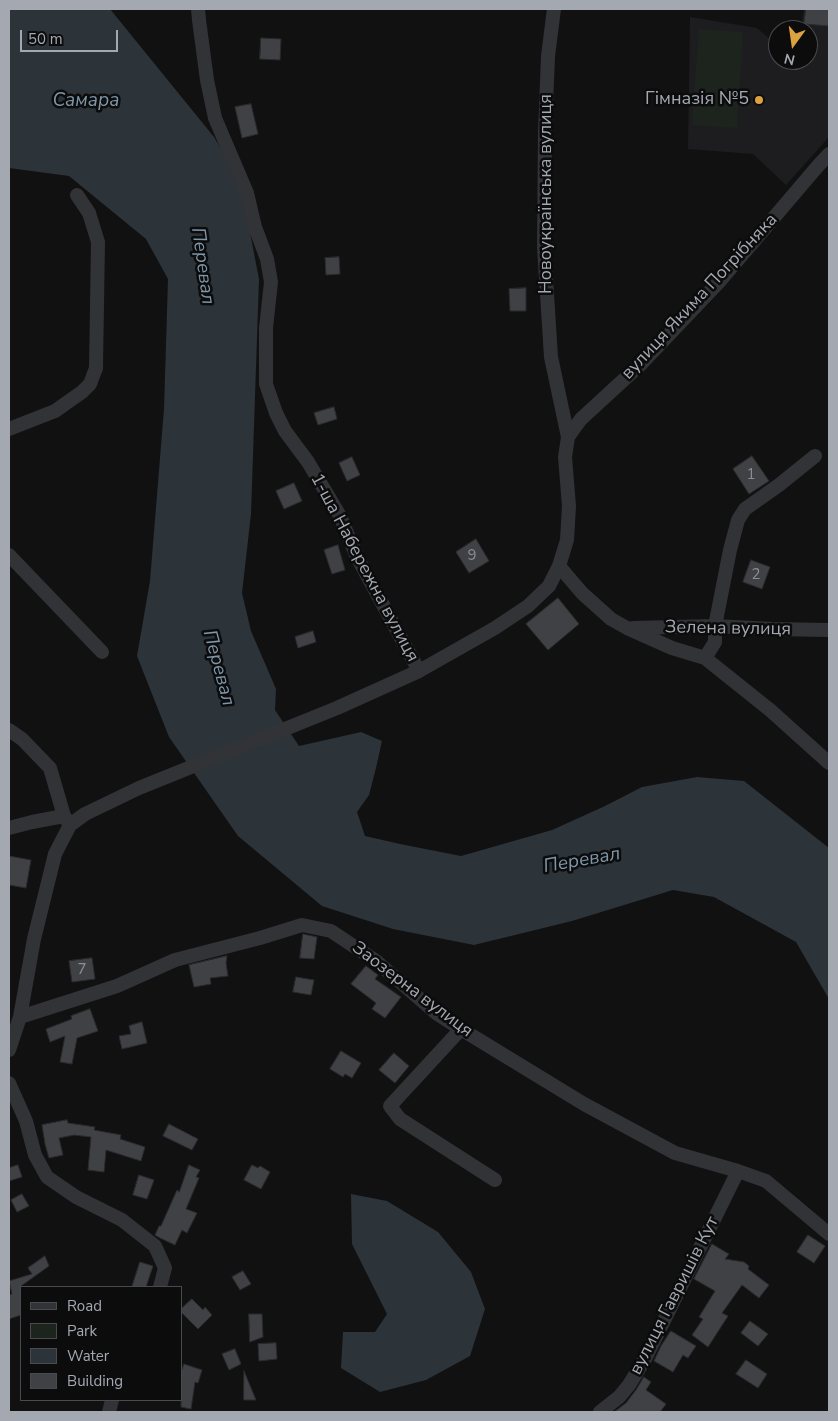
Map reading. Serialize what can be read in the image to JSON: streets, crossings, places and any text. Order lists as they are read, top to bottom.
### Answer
{
  "streets": {
    "street": [
      "Новоукраїнська вулиця",
      "вулиця Якима Погрібняка",
      "1-ша Набережна вулиця",
      "Зелена вулиця",
      "Заозерна вулиця",
      "вулиця Гавришів Кут"
    ]
  },
  "crossings": [
    ["Новоукраїнська вулиця", "вулиця Якима Погрібняка"],
    ["Новоукраїнська вулиця", "1-ша Набережна вулиця"],
    ["Заозерна вулиця", "вулиця Гавришів Кут"]
  ],
  "water": ["Самара", "Перевал"],
  "places": ["Гімназія №5"],
  "house_numbers": [
    "1",
    "9",
    "2",
    "7"
  ],
  "legend": [
    "Road",
    "Park",
    "Water",
    "Building"
  ],
  "scale_bar": "50 m",
  "north": "bottom"
}
